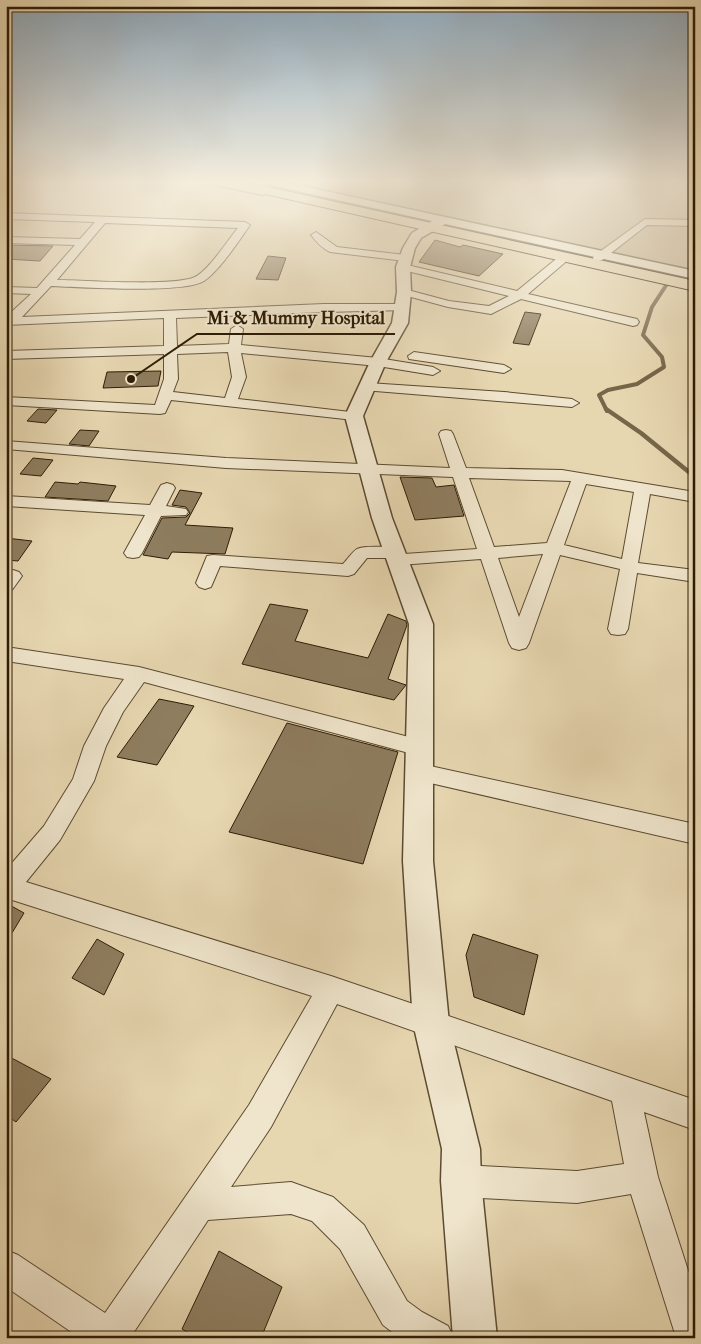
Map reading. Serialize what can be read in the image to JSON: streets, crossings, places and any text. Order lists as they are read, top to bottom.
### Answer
{
  "places": ["Mi & Mummy Hospital"]
}
